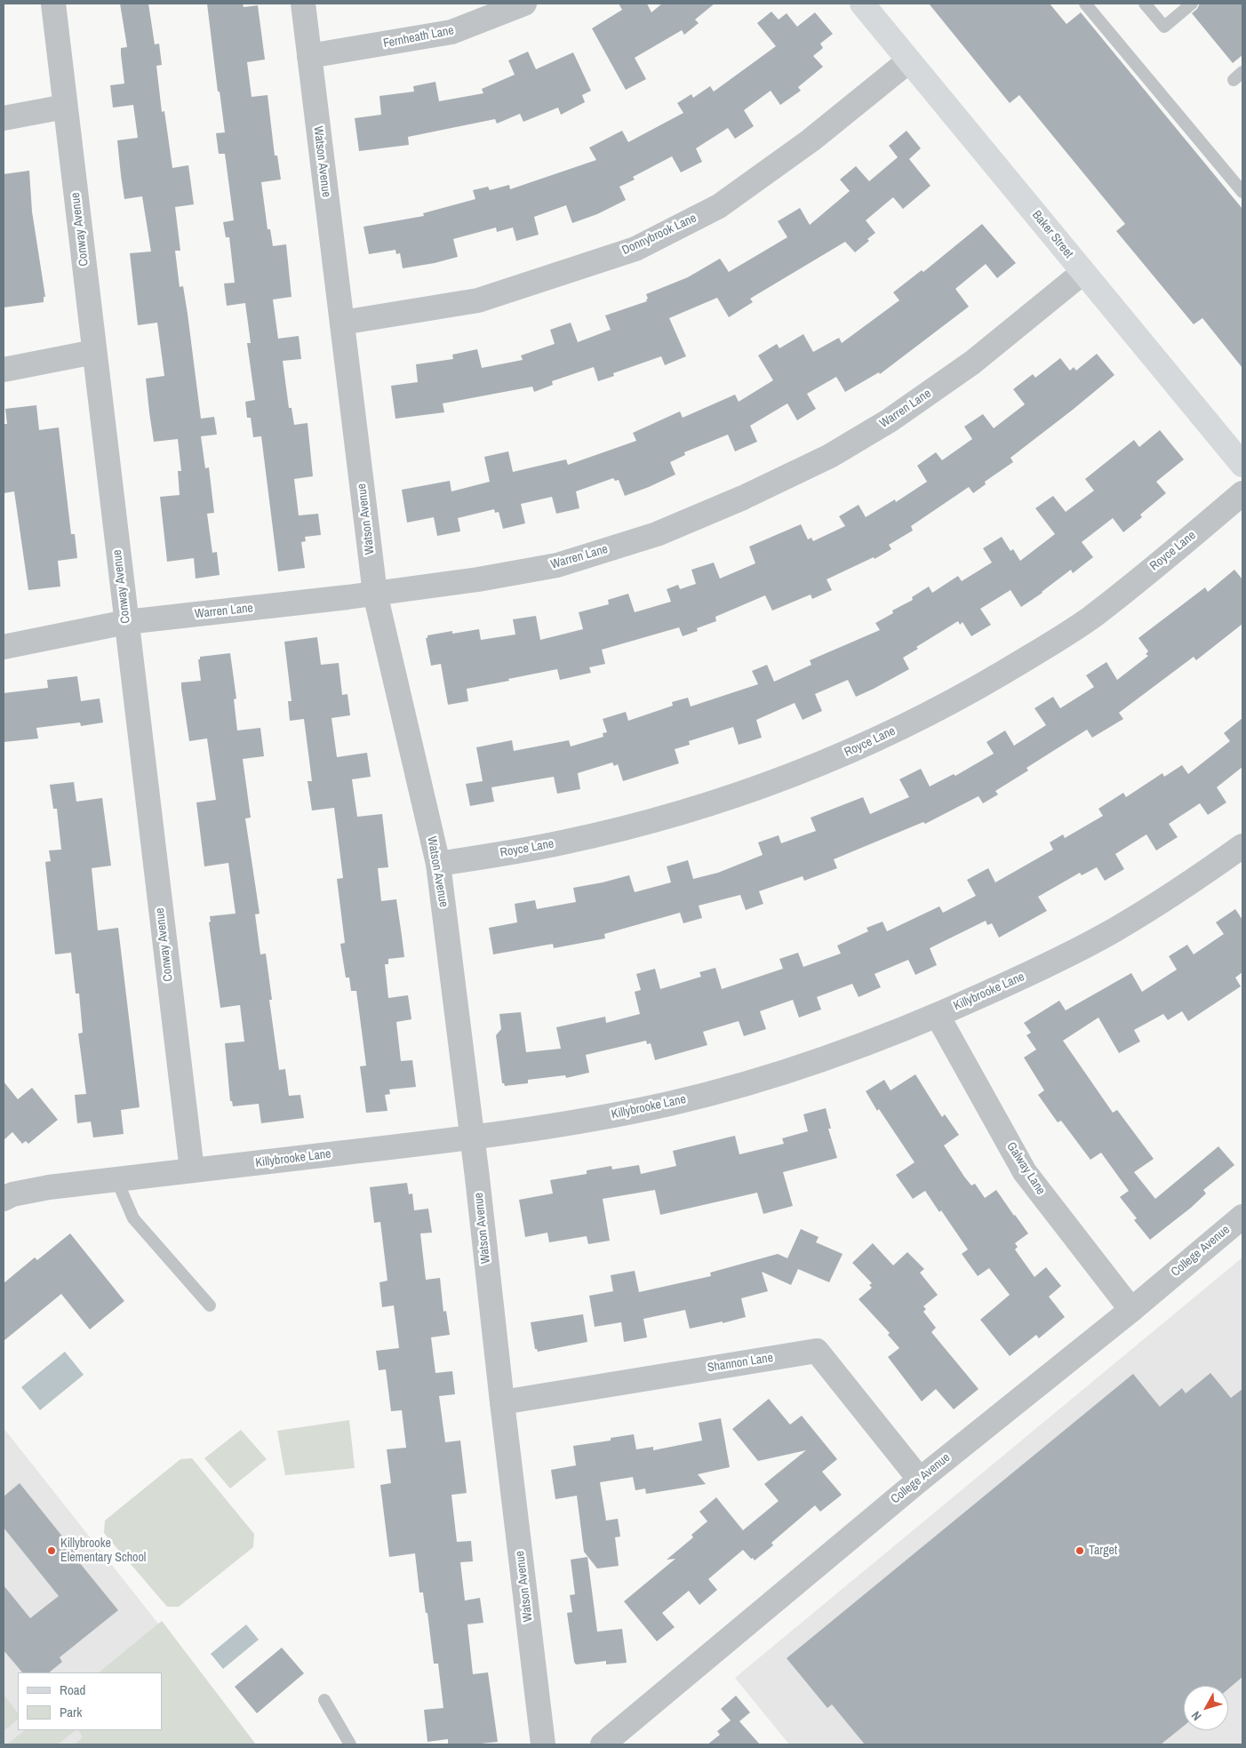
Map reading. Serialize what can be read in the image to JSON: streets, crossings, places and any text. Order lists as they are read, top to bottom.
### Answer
{
  "streets": {
    "main road": ["Baker Street"],
    "street": [
      "Fernheath Lane",
      "Watson Avenue",
      "Conway Avenue",
      "Donnybrook Lane",
      "Warren Lane",
      "Royce Lane",
      "Killybrooke Lane",
      "Galway Lane",
      "College Avenue",
      "Shannon Lane"
    ]
  },
  "crossings": [
    ["Fernheath Lane", "Watson Avenue"],
    ["Watson Avenue", "Donnybrook Lane"],
    ["Watson Avenue", "Warren Lane"],
    ["Watson Avenue", "Royce Lane"],
    ["Watson Avenue", "Killybrooke Lane"],
    ["Watson Avenue", "Shannon Lane"],
    ["Conway Avenue", "Warren Lane"],
    ["Conway Avenue", "Killybrooke Lane"],
    ["Donnybrook Lane", "Baker Street"],
    ["Baker Street", "Warren Lane"],
    ["Killybrooke Lane", "Galway Lane"],
    ["Galway Lane", "College Avenue"],
    ["College Avenue", "Shannon Lane"]
  ],
  "places": ["Killybrooke Elementary School", "Target"],
  "legend": ["Road", "Park"],
  "north": "bottom left"
}
